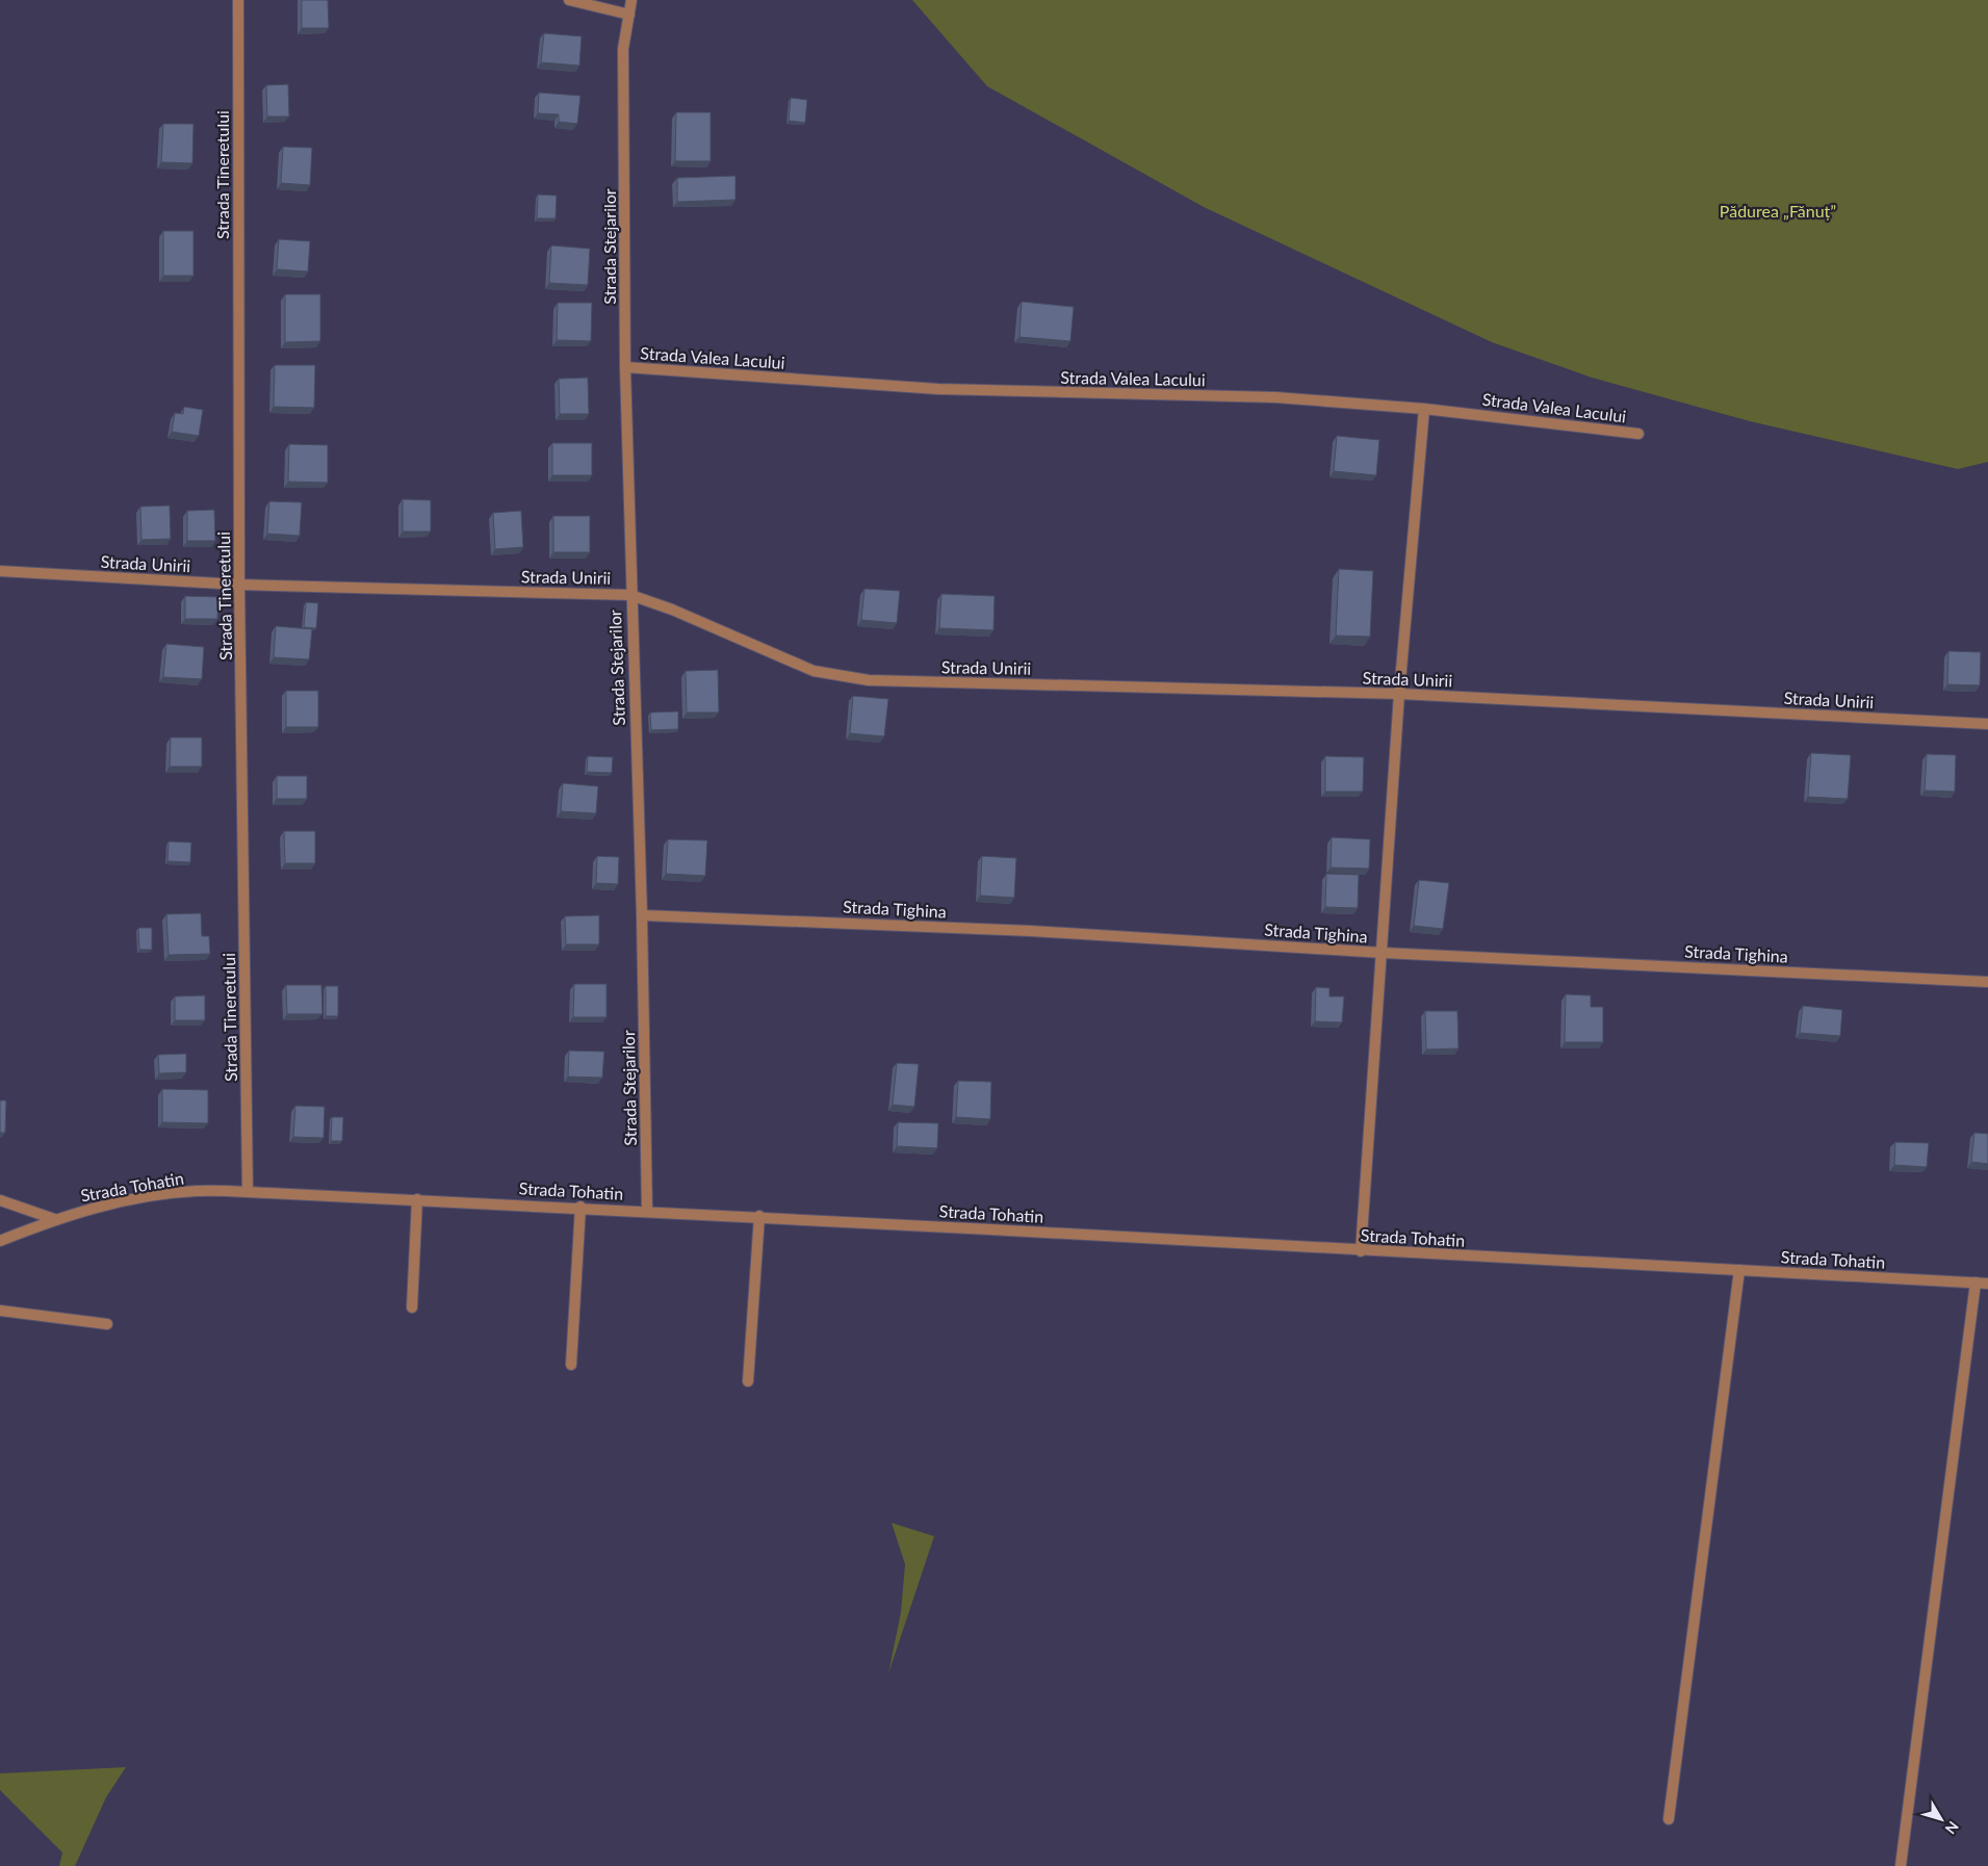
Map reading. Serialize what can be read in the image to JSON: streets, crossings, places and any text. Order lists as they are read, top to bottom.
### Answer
{
  "streets": {
    "street": [
      "Strada Tineretului",
      "Strada Stejarilor",
      "Strada Valea Lacului",
      "Strada Unirii",
      "Strada Tighina",
      "Strada Tohatin"
    ]
  },
  "crossings": [
    ["Strada Tineretului", "Strada Unirii"],
    ["Strada Tineretului", "Strada Tohatin"],
    ["Strada Stejarilor", "Strada Valea Lacului"],
    ["Strada Stejarilor", "Strada Unirii"],
    ["Strada Stejarilor", "Strada Tighina"],
    ["Strada Stejarilor", "Strada Tohatin"]
  ],
  "parks": ["Pădurea „Fănuț”"],
  "north": "bottom right"
}
